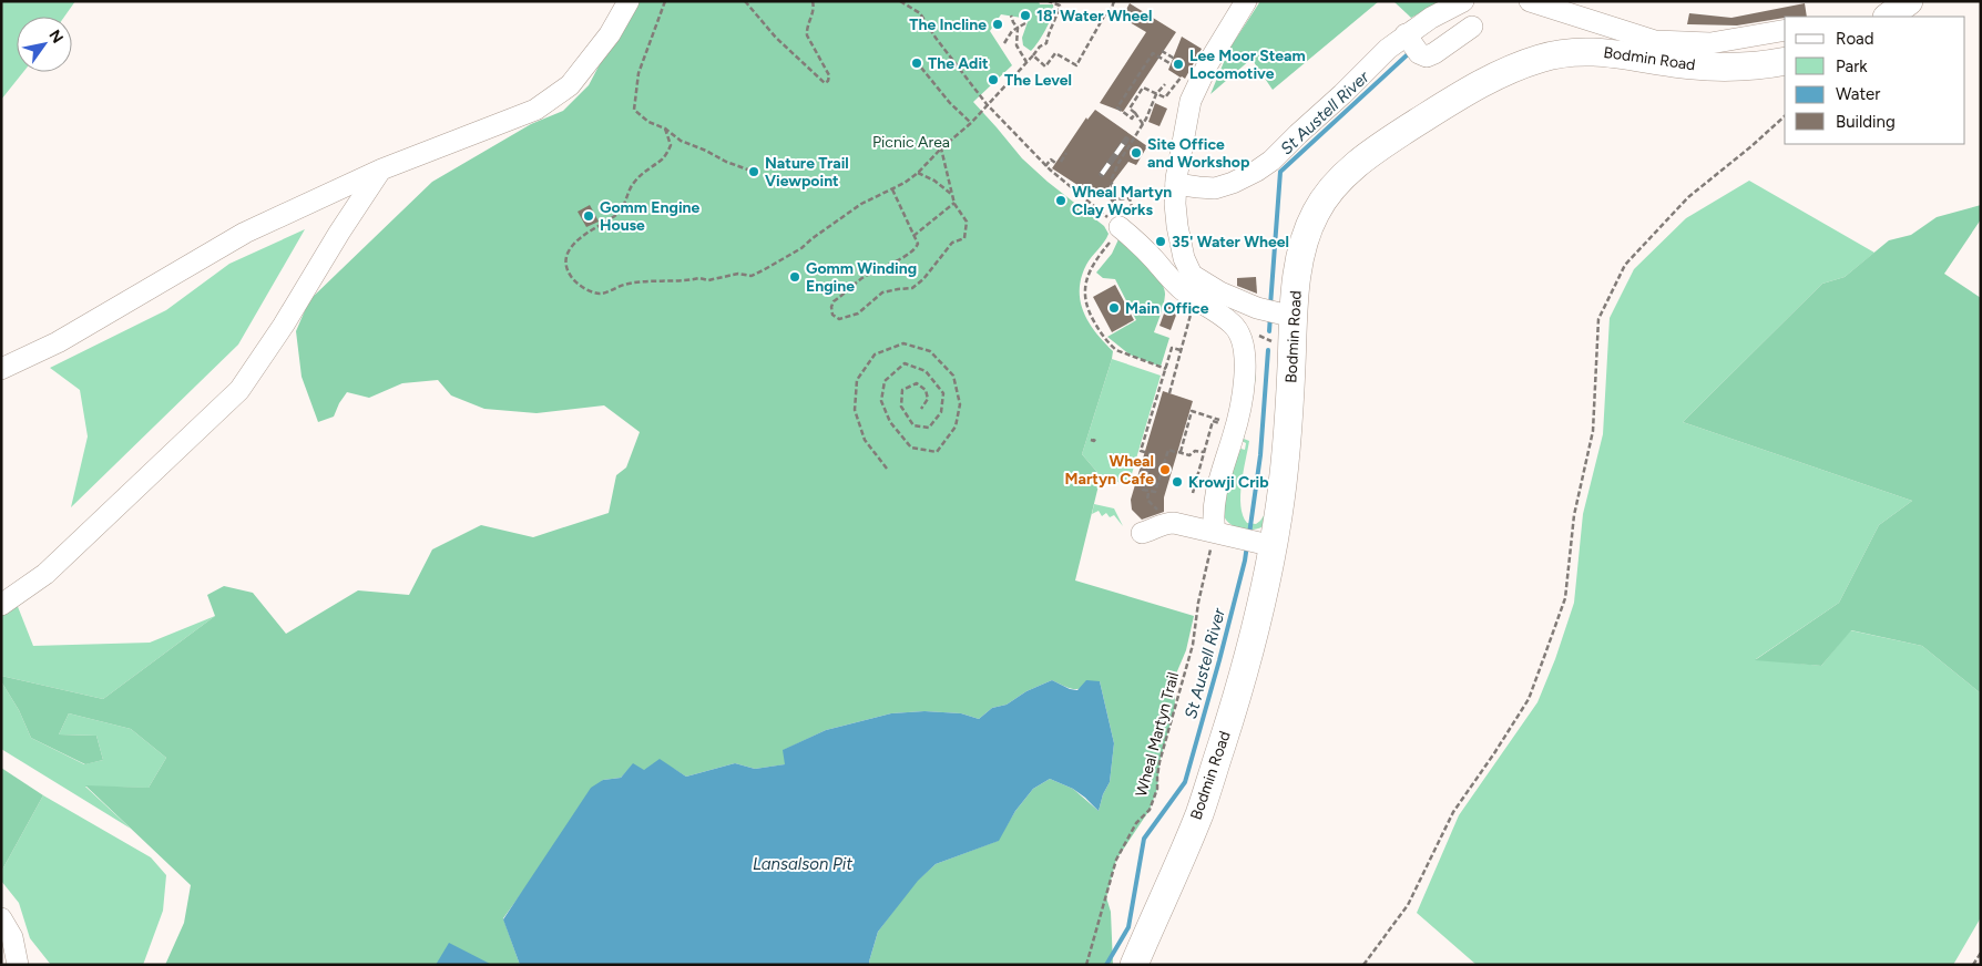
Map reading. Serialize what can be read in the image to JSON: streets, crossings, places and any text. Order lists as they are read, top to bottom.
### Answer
{
  "streets": {
    "main road": ["Bodmin Road"],
    "path": ["Wheal Martyn Trail"]
  },
  "water": ["St Austell River", "Lansalson Pit"],
  "parks": ["Picnic Area"],
  "places": [
    "18' Water Wheel",
    "The Incline",
    "The Adit",
    "Lee Moor Steam Locomotive",
    "The Level",
    "Site Office and Workshop",
    "Nature Trail Viewpoint",
    "Wheal Martyn Clay Works",
    "Gomm Engine House",
    "35' Water Wheel",
    "Gomm Winding Engine",
    "Main Office",
    "Wheal Martyn Cafe",
    "Krowji Crib"
  ],
  "legend": [
    "Road",
    "Park",
    "Water",
    "Building"
  ],
  "north": "top right"
}
